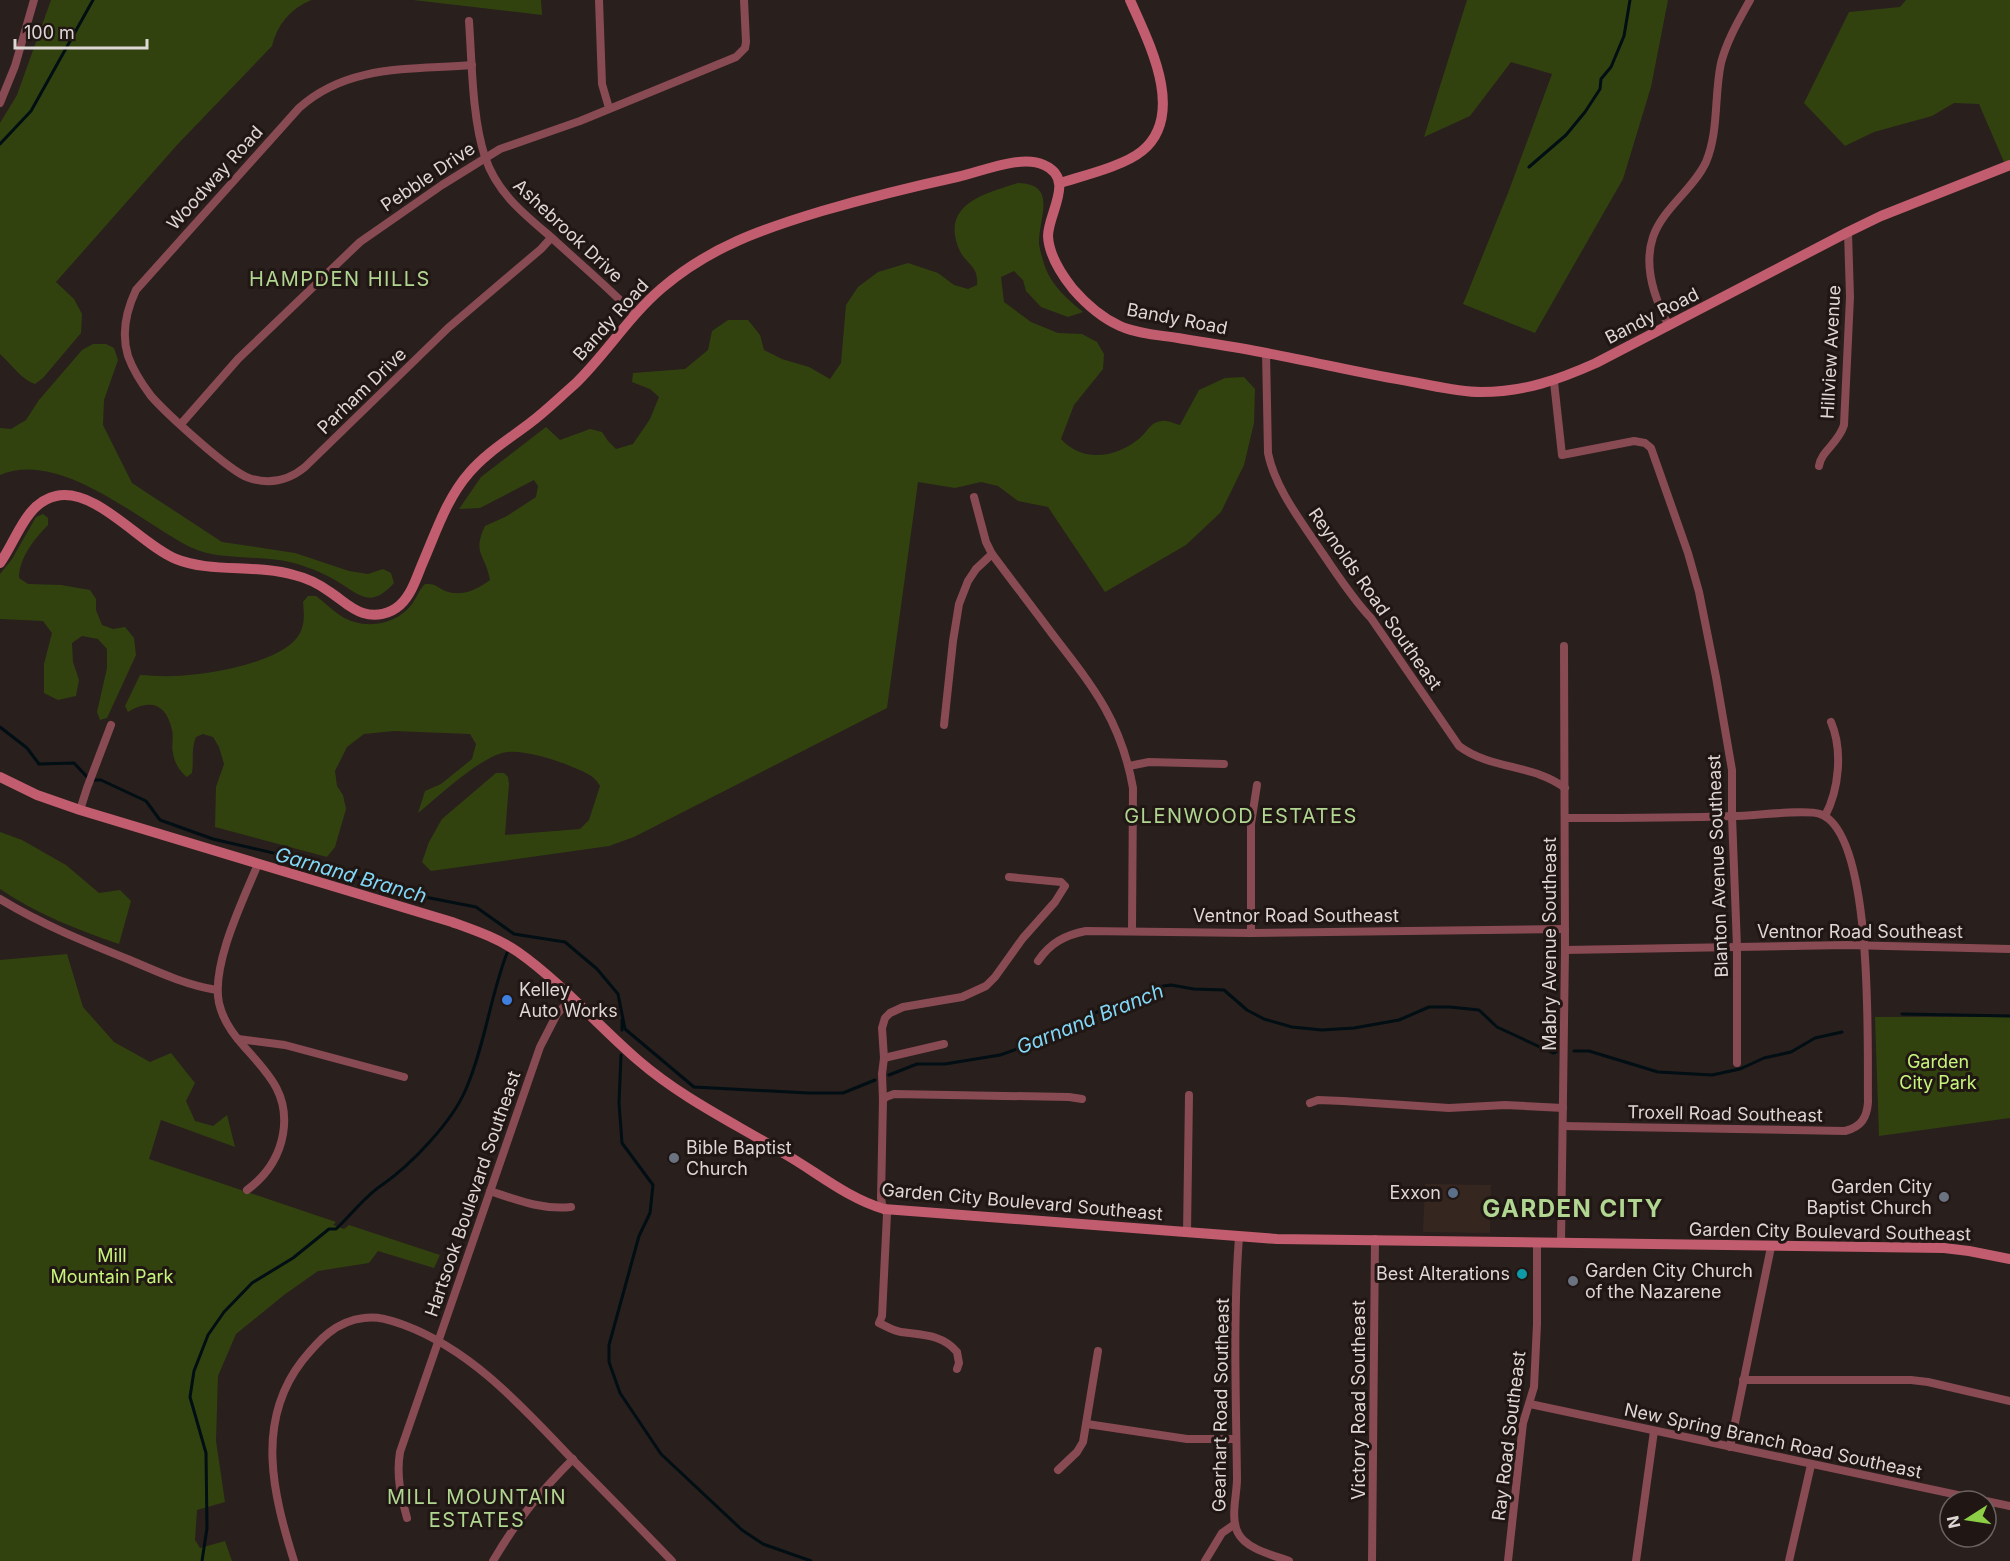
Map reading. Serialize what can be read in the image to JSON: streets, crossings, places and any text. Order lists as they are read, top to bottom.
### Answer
{
  "streets": {
    "street": [
      "Pebble Drive",
      "Woodway Road",
      "Ashebrook Drive",
      "Bandy Road",
      "Hillview Avenue",
      "Parham Drive",
      "Reynolds Road Southeast",
      "Blanton Avenue Southeast",
      "Ventnor Road Southeast",
      "Mabry Avenue Southeast",
      "Troxell Road Southeast",
      "Hartsook Boulevard Southeast",
      "Garden City Boulevard Southeast",
      "Victory Road Southeast",
      "Gearhart Road Southeast",
      "Ray Road Southeast",
      "New Spring Branch Road Southeast"
    ]
  },
  "crossings": [
    ["Pebble Drive", "Woodway Road"],
    ["Pebble Drive", "Ashebrook Drive"],
    ["Pebble Drive", "Parham Drive"],
    ["Woodway Road", "Ashebrook Drive"],
    ["Woodway Road", "Parham Drive"],
    ["Ashebrook Drive", "Bandy Road"],
    ["Ashebrook Drive", "Parham Drive"],
    ["Bandy Road", "Hillview Avenue"],
    ["Bandy Road", "Reynolds Road Southeast"],
    ["Bandy Road", "Blanton Avenue Southeast"],
    ["Reynolds Road Southeast", "Mabry Avenue Southeast"],
    ["Blanton Avenue Southeast", "Ventnor Road Southeast"],
    ["Ventnor Road Southeast", "Mabry Avenue Southeast"],
    ["Ventnor Road Southeast", "Troxell Road Southeast"],
    ["Mabry Avenue Southeast", "Troxell Road Southeast"],
    ["Mabry Avenue Southeast", "Garden City Boulevard Southeast"],
    ["Hartsook Boulevard Southeast", "Garden City Boulevard Southeast"],
    ["Garden City Boulevard Southeast", "Victory Road Southeast"],
    ["Garden City Boulevard Southeast", "Gearhart Road Southeast"],
    ["Garden City Boulevard Southeast", "Ray Road Southeast"],
    ["Ray Road Southeast", "New Spring Branch Road Southeast"]
  ],
  "districts": [
    "HAMPDEN HILLS",
    "GLENWOOD ESTATES",
    "GARDEN CITY",
    "MILL MOUNTAIN ESTATES"
  ],
  "water": ["Garnand Branch"],
  "parks": ["Garden City Park", "Mill Mountain Park"],
  "places": [
    "Kelley Auto Works",
    "Bible Baptist Church",
    "Exxon",
    "Garden City Baptist Church",
    "Best Alterations",
    "Garden City Church of the Nazarene"
  ],
  "scale_bar": "100 m",
  "north": "left"
}
